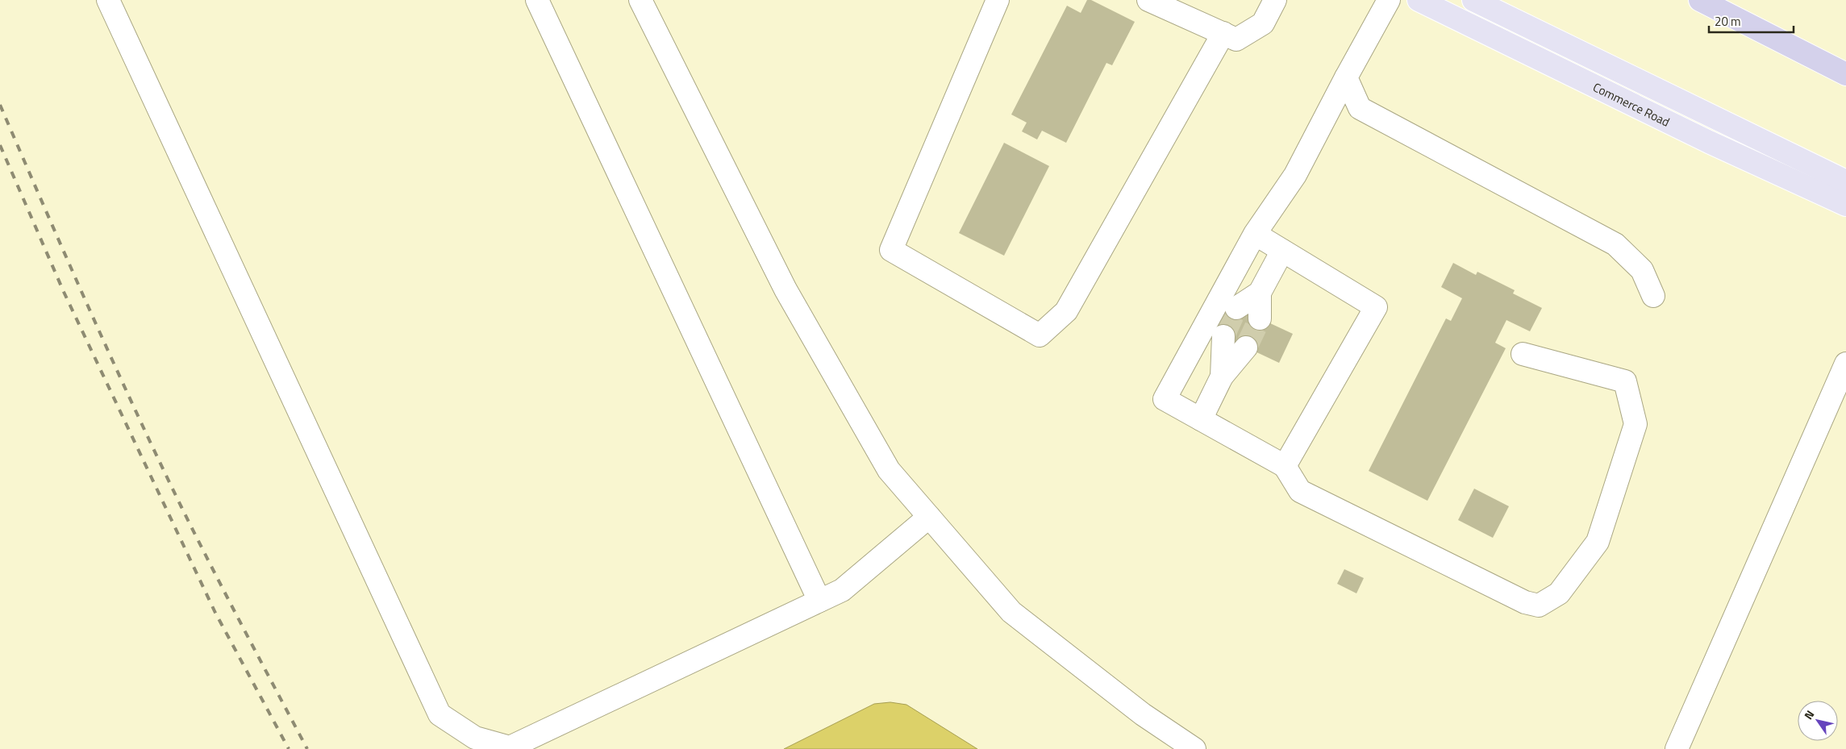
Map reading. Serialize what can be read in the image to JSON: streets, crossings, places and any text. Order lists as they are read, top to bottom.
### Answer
{
  "streets": {
    "main road": ["Commerce Road"]
  },
  "scale_bar": "20 m",
  "north": "top left"
}
